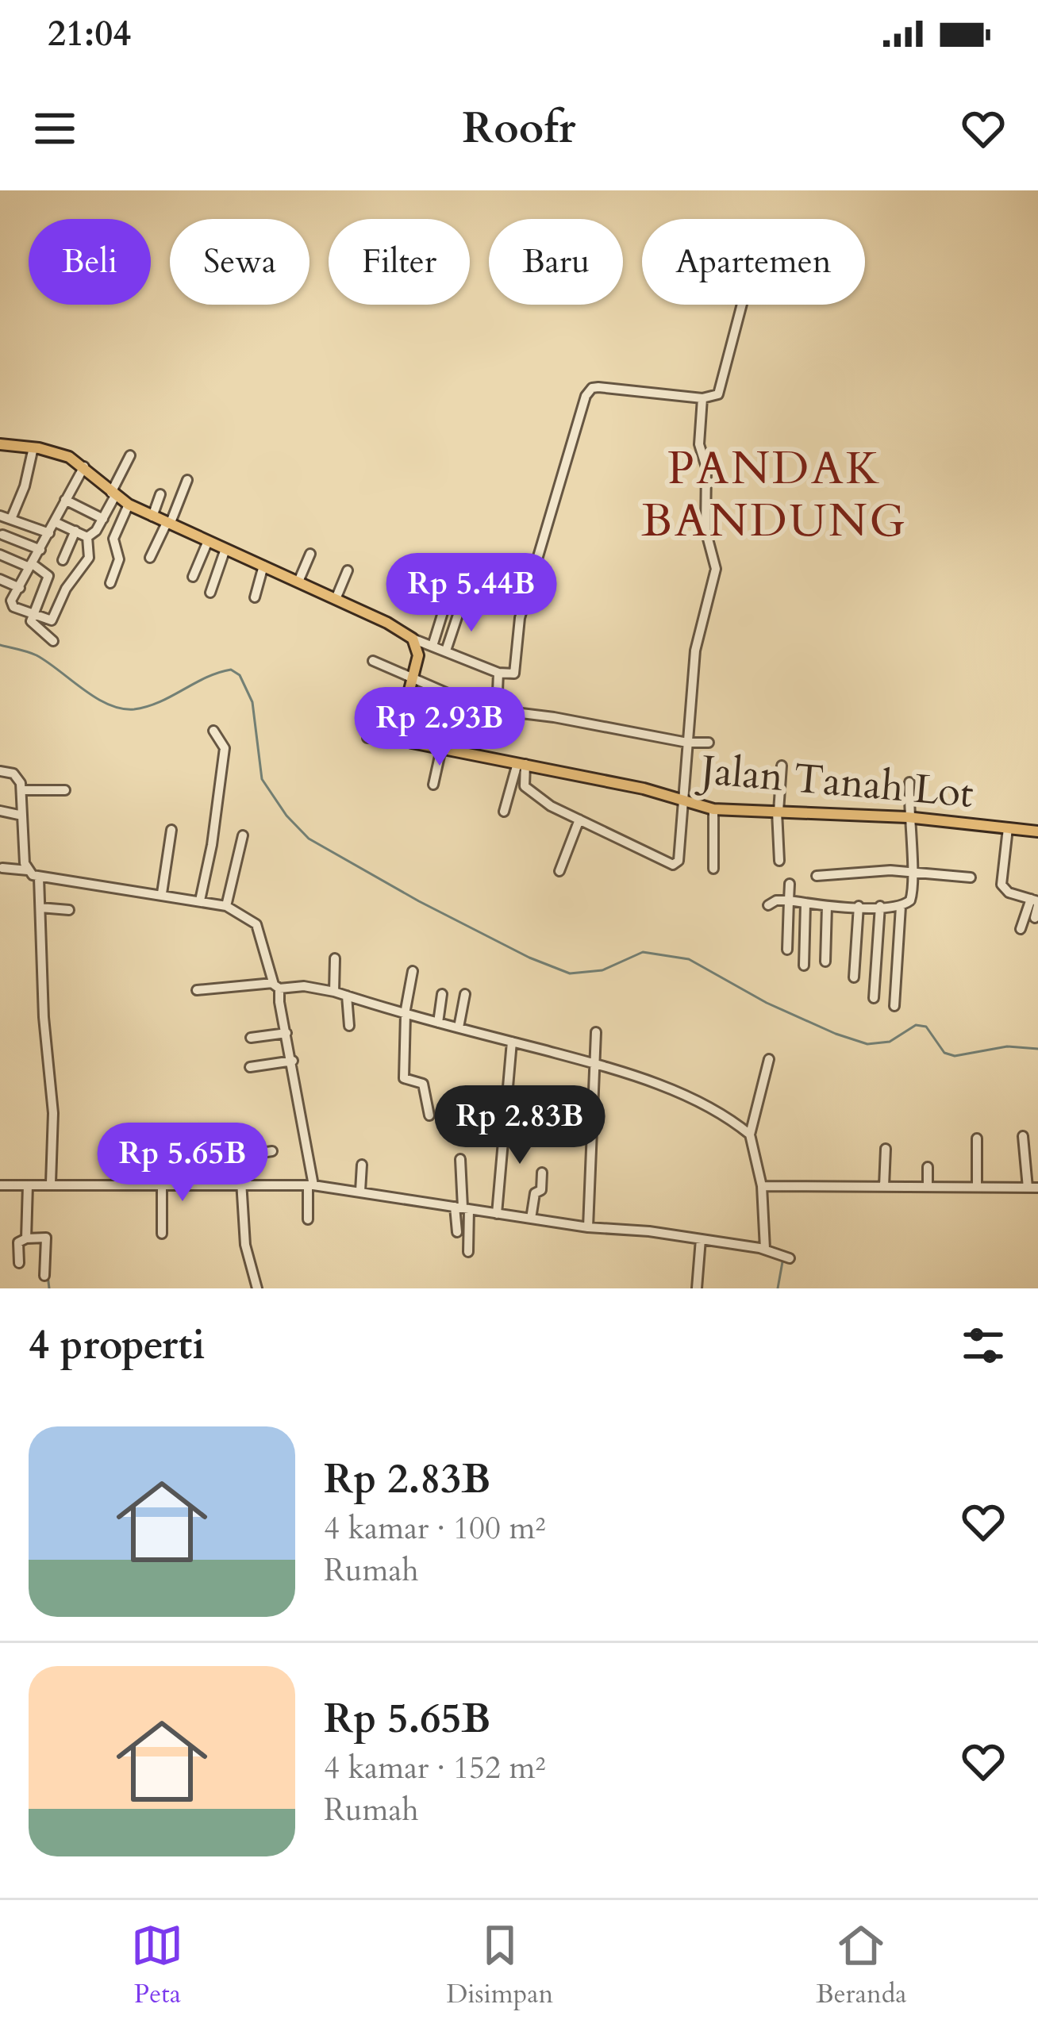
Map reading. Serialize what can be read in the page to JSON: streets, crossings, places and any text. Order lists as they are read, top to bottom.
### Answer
{
  "streets": {
    "main road": ["Jalan Tanah Lot"]
  },
  "districts": ["PANDAK BANDUNG"],
  "page": {
    "status": "21:04",
    "header": "Roofr",
    "chip": [
      "Beli",
      "Sewa",
      "Filter",
      "Baru",
      "Apartemen"
    ],
    "price": [
      "Rp 5.44B",
      "Rp 2.93B",
      "Rp 2.83B",
      "Rp 5.65B"
    ],
    "heading": "4 properti",
    "list": [
      {
        "name": "Rp 2.83B",
        "note": "4 kamar · 100 m² · Rumah"
      },
      {
        "name": "Rp 5.65B",
        "note": "4 kamar · 152 m² · Rumah"
      }
    ],
    "tabs": ["Peta", "Disimpan", "Beranda"]
  }
}
